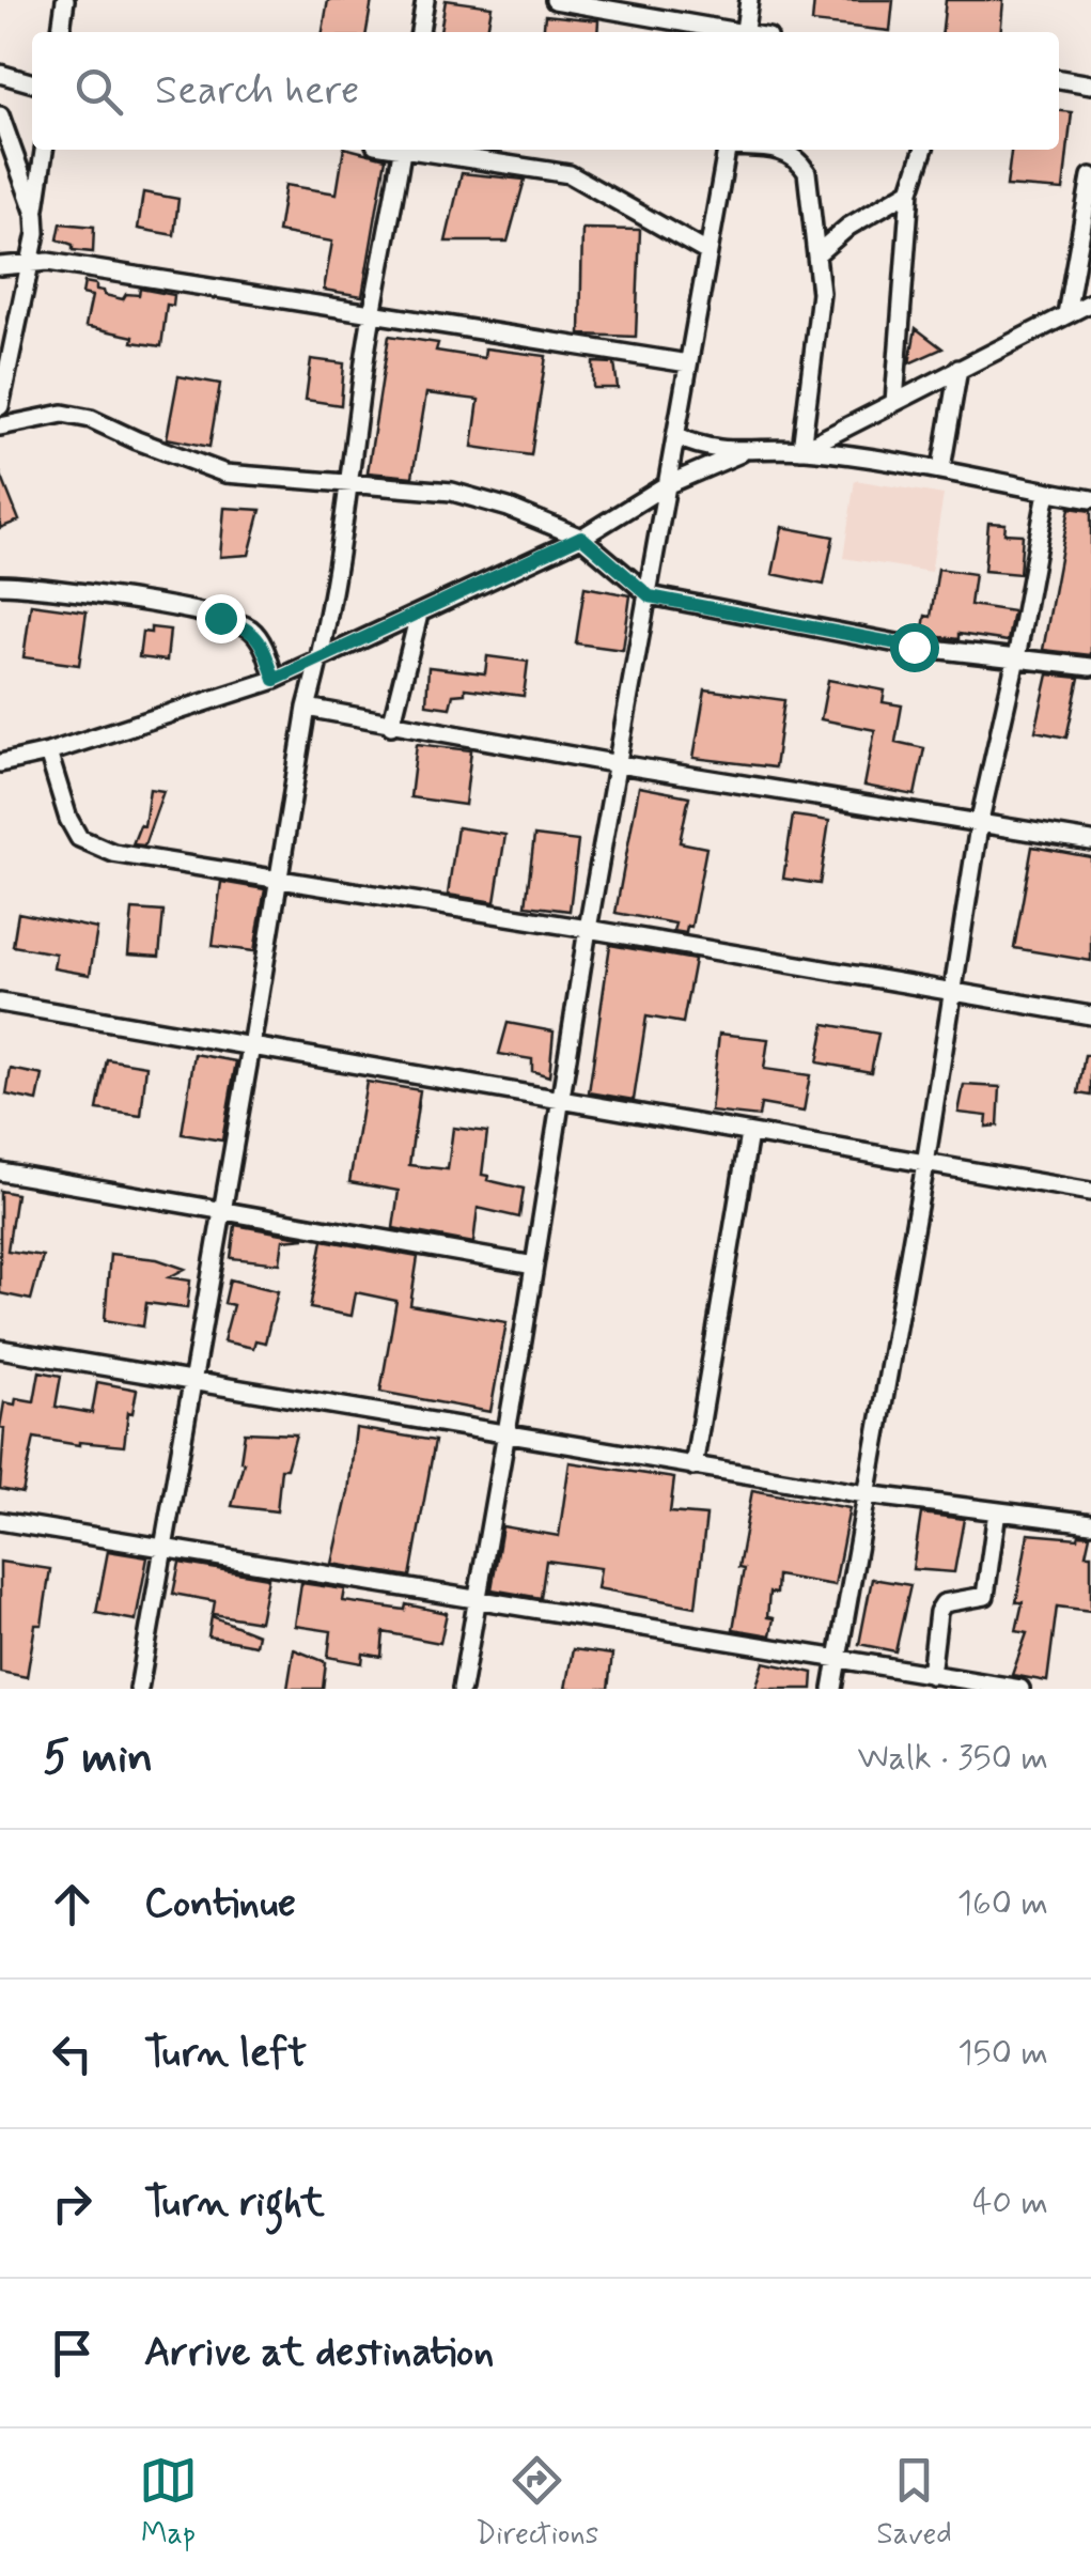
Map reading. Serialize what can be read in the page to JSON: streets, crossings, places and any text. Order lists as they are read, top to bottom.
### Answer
{
  "page": {
    "search": "Search here",
    "heading": ["5 min", "Walk · 350 m"],
    "list": [
      ["Continue", "160 m"],
      ["Turn left", "150 m"],
      ["Turn right", "40 m"],
      "Arrive at destination"
    ],
    "nav": ["Map", "Directions", "Saved"]
  }
}
